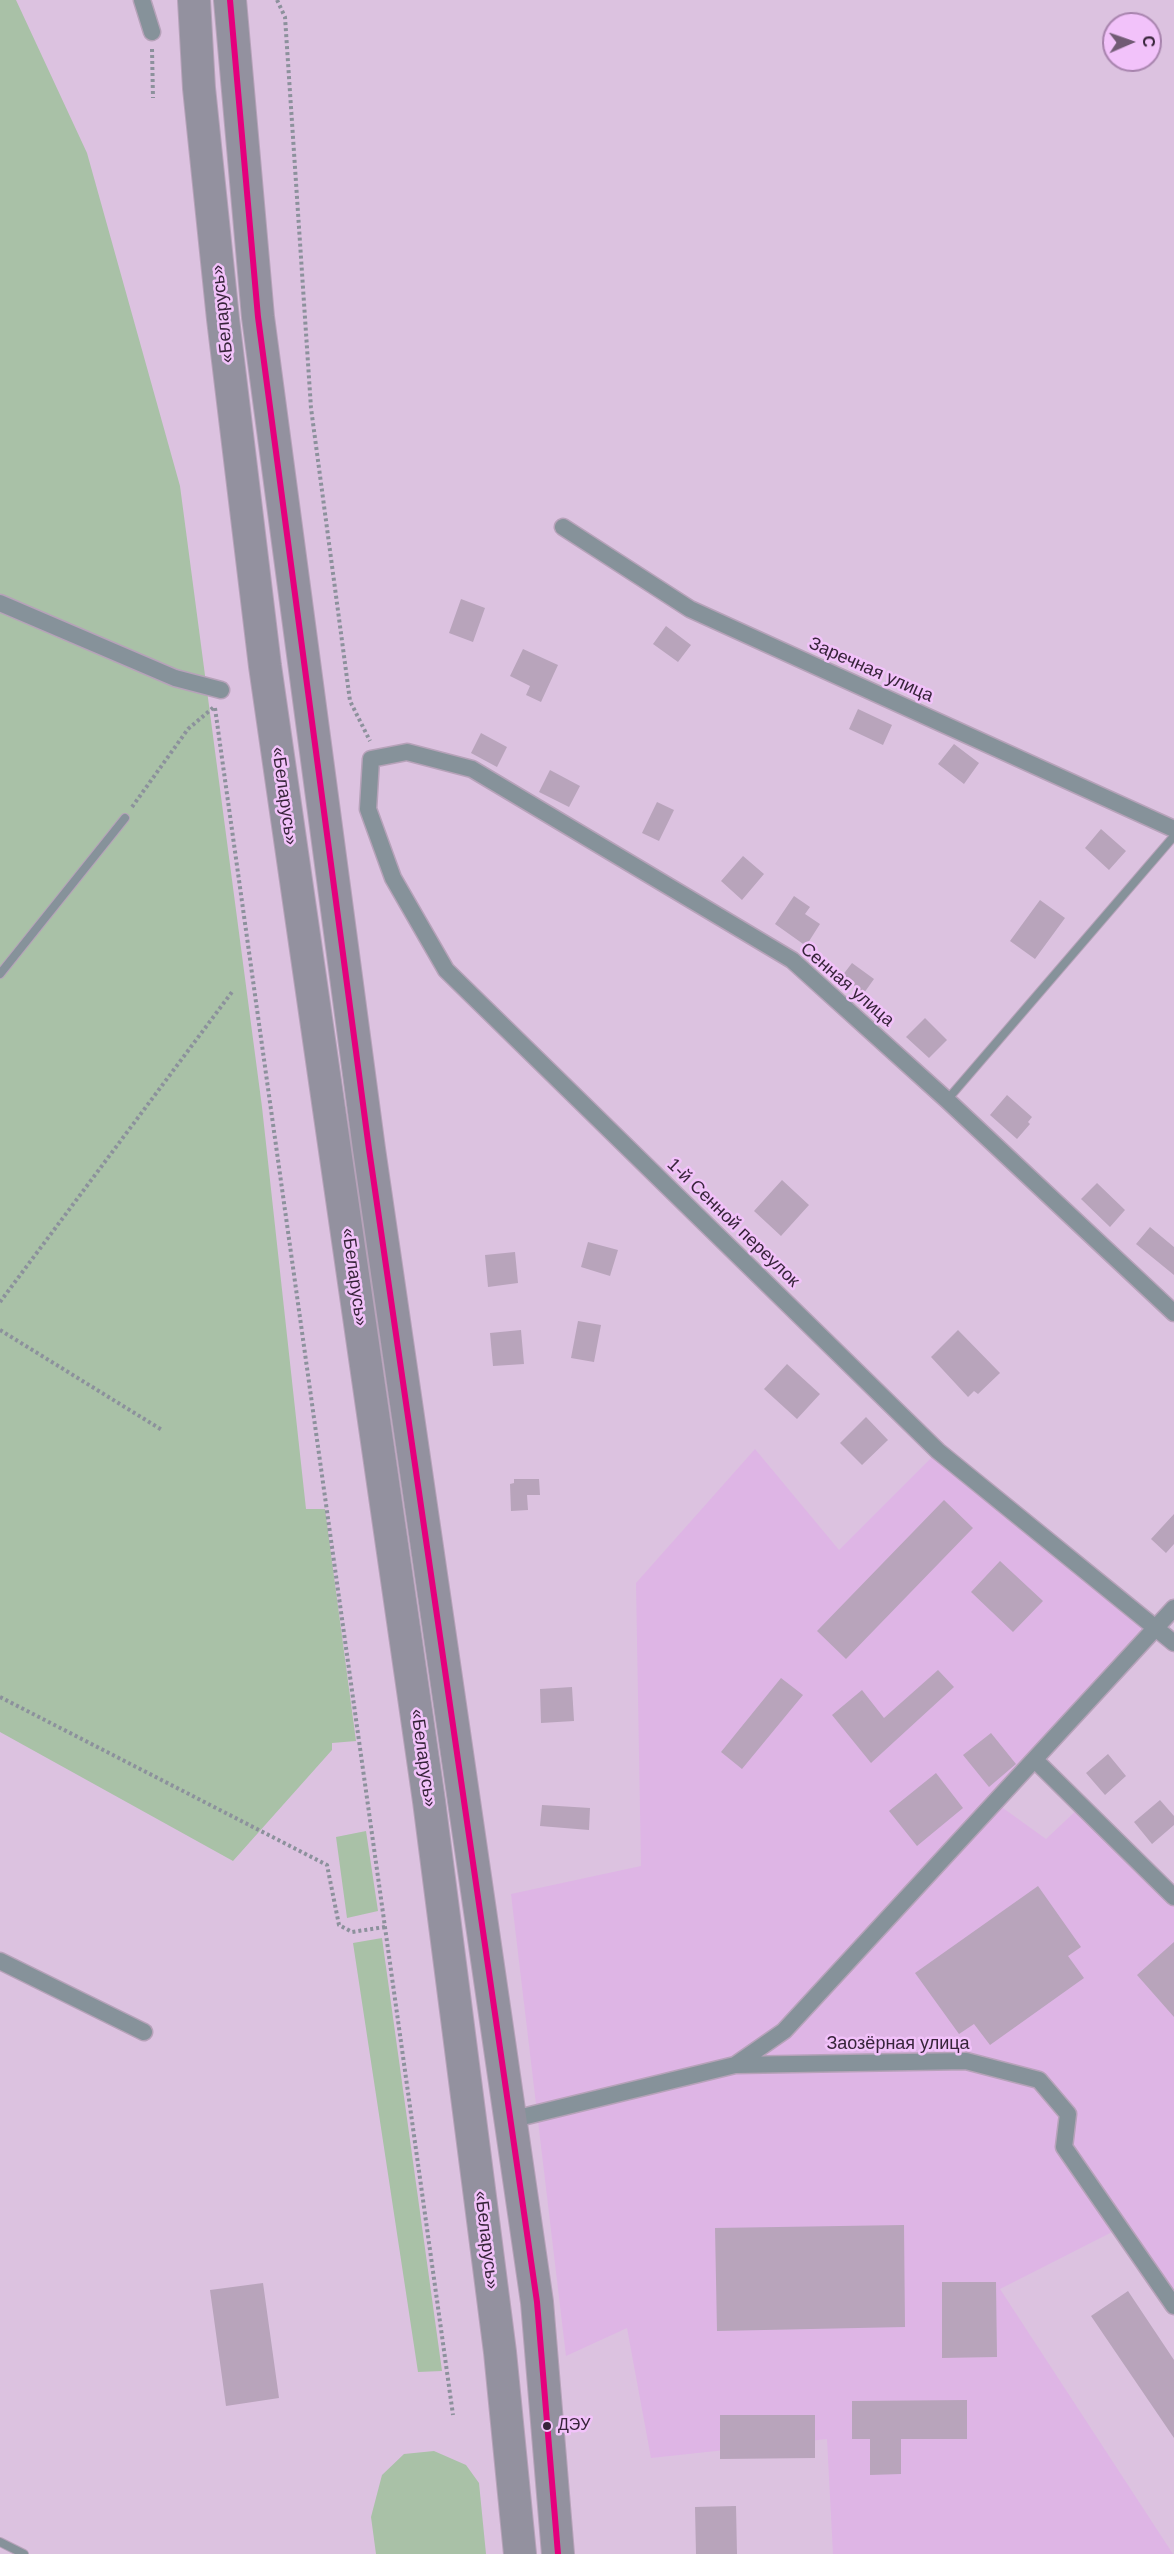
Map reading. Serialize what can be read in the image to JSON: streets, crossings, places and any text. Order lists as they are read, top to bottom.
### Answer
{
  "streets": {
    "highway": ["«Беларусь»"],
    "street": [
      "Заречная улица",
      "Сенная улица",
      "1-й Сенной переулок",
      "Заозёрная улица"
    ]
  },
  "crossings": [
    ["«Беларусь»", "Заозёрная улица"],
    ["Сенная улица", "1-й Сенной переулок"],
    ["1-й Сенной переулок", "Заозёрная улица"]
  ],
  "places": ["ДЭУ"],
  "north": "right"
}
